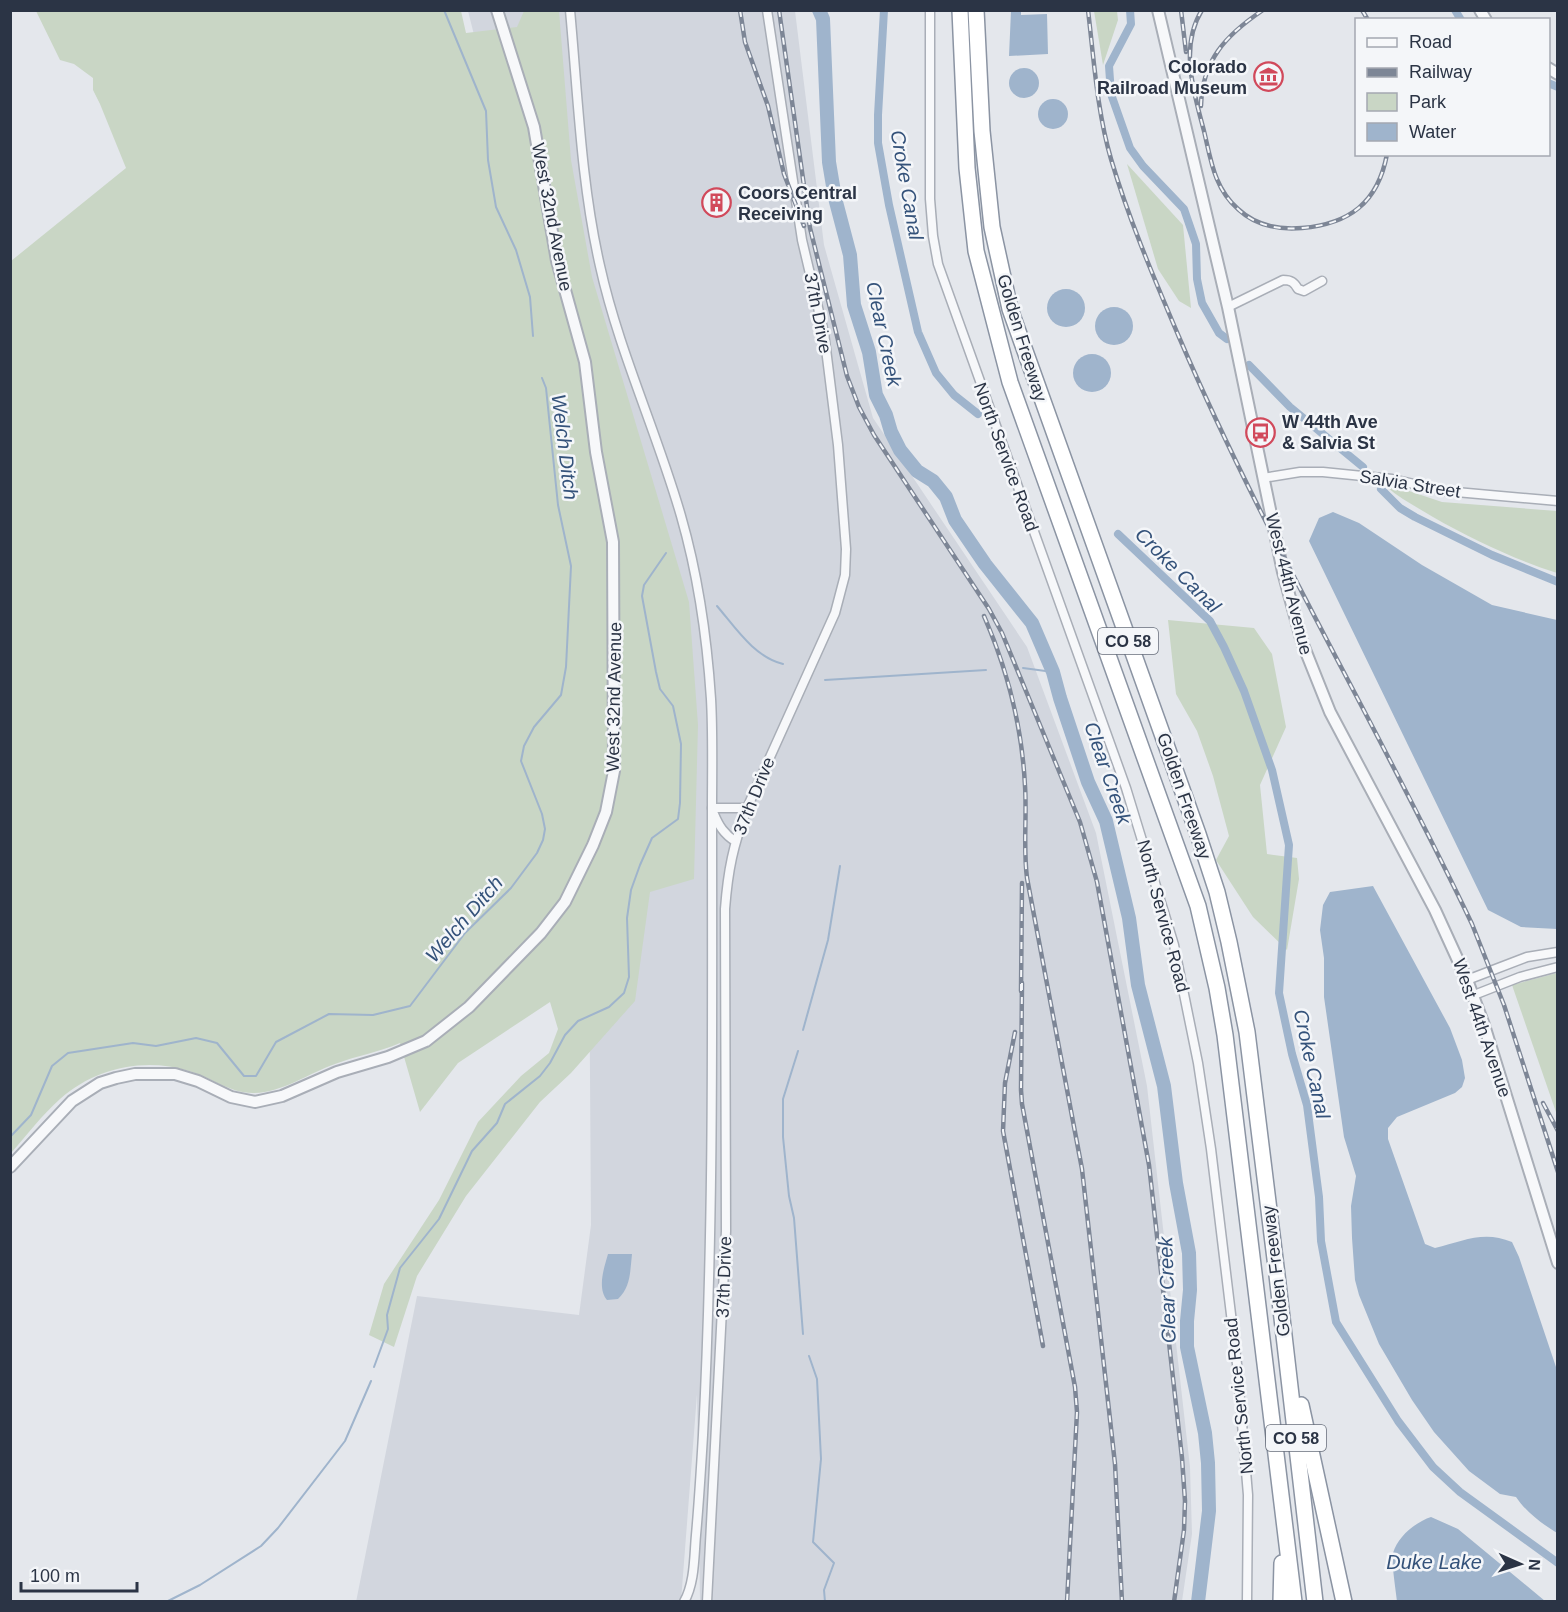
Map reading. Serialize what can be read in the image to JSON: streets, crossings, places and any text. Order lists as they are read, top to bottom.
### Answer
{
  "streets": {
    "highway": ["Golden Freeway", "CO 58"],
    "street": [
      "West 32nd Avenue",
      "37th Drive",
      "North Service Road",
      "Salvia Street",
      "West 44th Avenue"
    ]
  },
  "crossings": [
    ["Salvia Street", "West 44th Avenue"]
  ],
  "water": [
    "Croke Canal",
    "Clear Creek",
    "Welch Ditch",
    "Duke Lake"
  ],
  "places": {
    "museum": ["Colorado Railroad Museum"],
    "building": ["Coors Central Receiving"],
    "bus stop": ["W 44th Ave & Salvia St"]
  },
  "legend": [
    "Road",
    "Railway",
    "Park",
    "Water"
  ],
  "scale_bar": "100 m",
  "north": "right"
}
